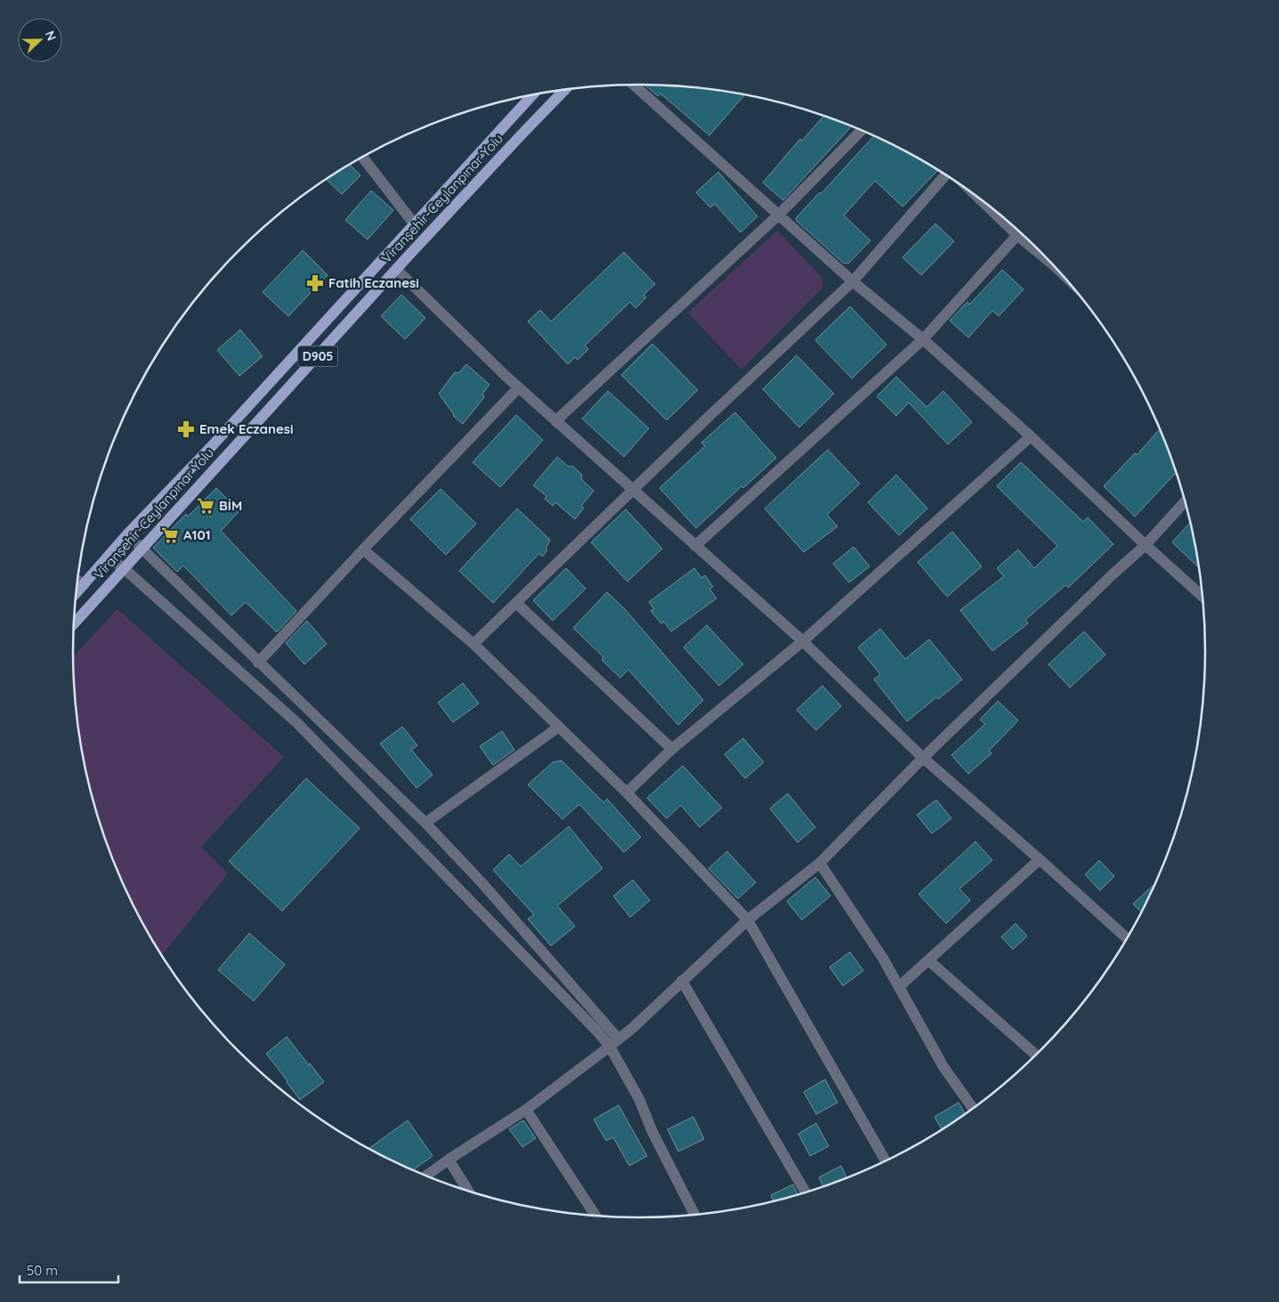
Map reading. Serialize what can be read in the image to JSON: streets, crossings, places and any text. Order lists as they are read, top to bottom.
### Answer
{
  "streets": {
    "main road": ["Viranşehir-Ceylanpınar Yolu", "D905"]
  },
  "places": {
    "pharmacy": ["Fatih Eczanesi", "Emek Eczanesi"],
    "supermarket": ["BİM", "A101"]
  },
  "scale_bar": "50 m",
  "north": "right"
}
